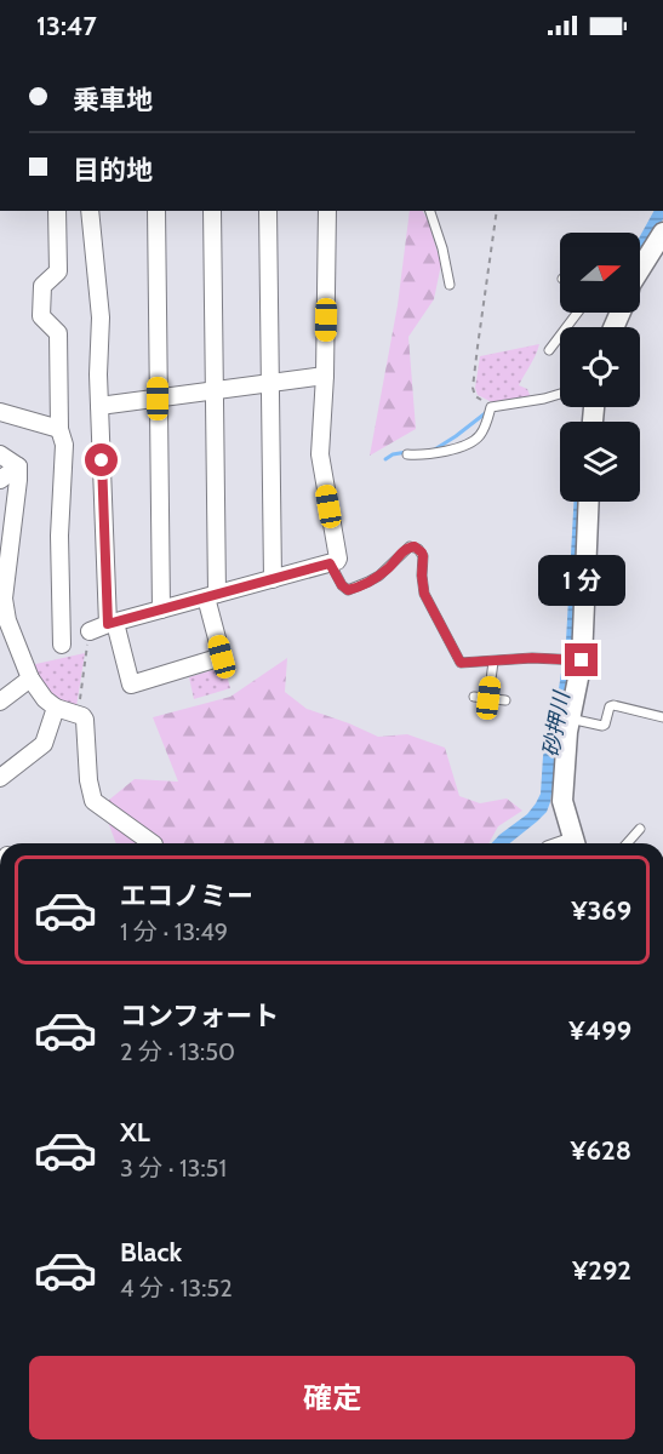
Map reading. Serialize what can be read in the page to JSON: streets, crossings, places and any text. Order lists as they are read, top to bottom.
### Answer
{
  "water": ["砂押川"],
  "north": "right",
  "page": {
    "status": "13:47",
    "banner": ["乗車地", "目的地"],
    "bubble": "1 分",
    "list": [
      {
        "name": "エコノミー",
        "note": "1 分 · 13:49",
        "value": "¥369"
      },
      {
        "name": "コンフォート",
        "note": "2 分 · 13:50",
        "value": "¥499"
      },
      {
        "name": "XL",
        "note": "3 分 · 13:51",
        "value": "¥628"
      },
      {
        "name": "Black",
        "note": "4 分 · 13:52",
        "value": "¥292"
      }
    ],
    "buttons": "確定"
  }
}
